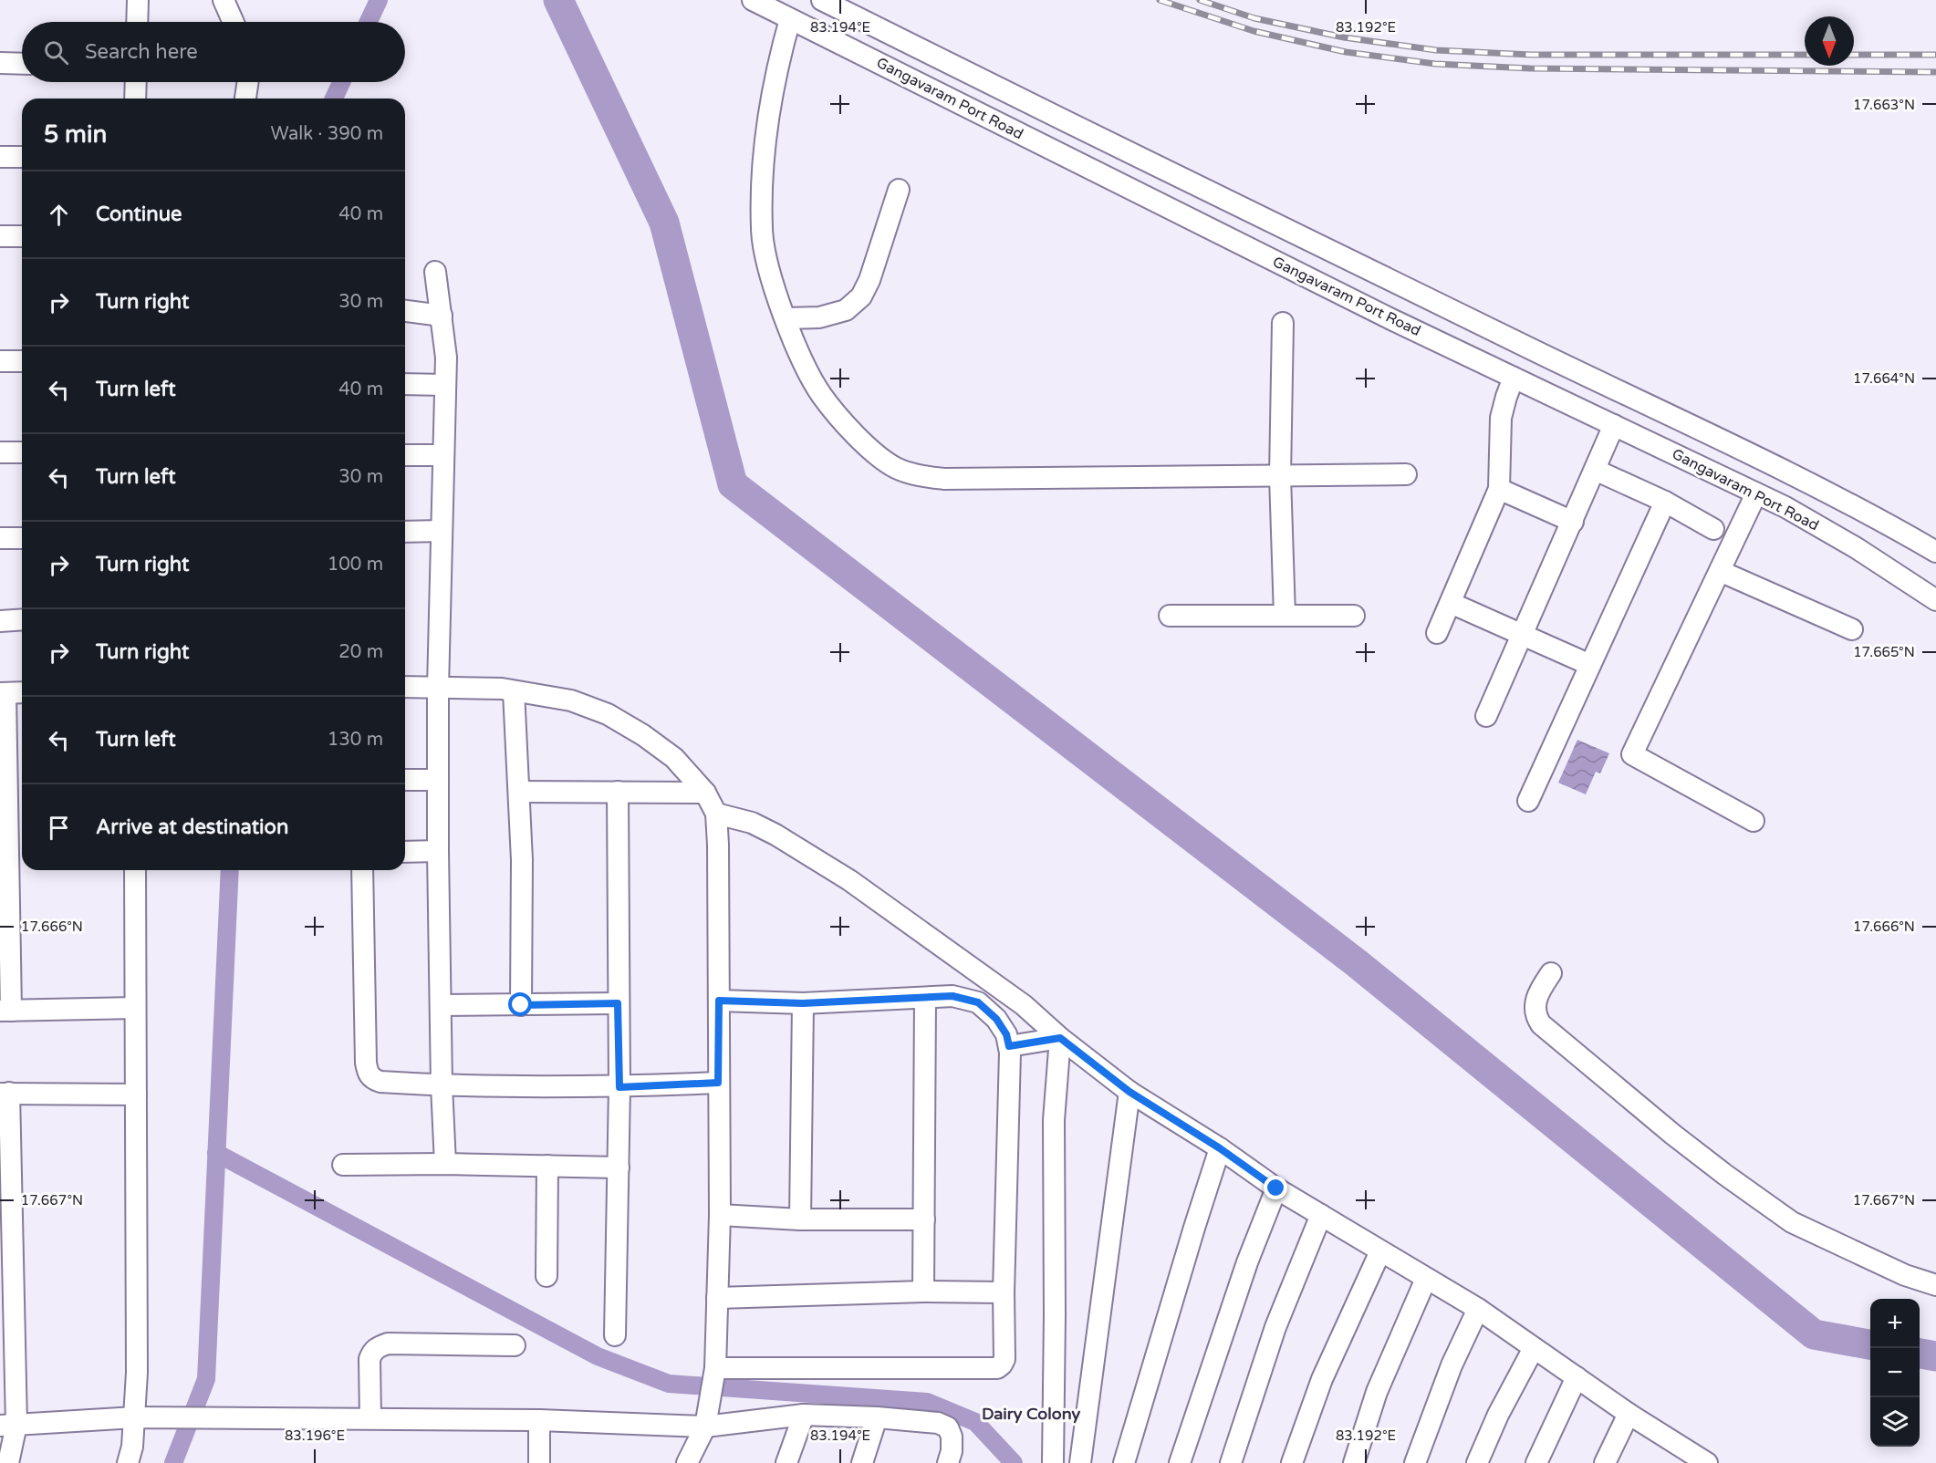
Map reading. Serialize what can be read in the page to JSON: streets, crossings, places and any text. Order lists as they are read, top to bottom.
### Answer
{
  "streets": {
    "street": ["Gangavaram Port Road"]
  },
  "districts": ["Dairy Colony"],
  "north": "bottom",
  "page": {
    "search": "Search here",
    "heading": ["5 min", "Walk · 390 m"],
    "list": [
      ["Continue", "40 m"],
      ["Turn right", "30 m"],
      ["Turn left", "40 m"],
      ["Turn left", "30 m"],
      ["Turn right", "100 m"],
      ["Turn right", "20 m"],
      ["Turn left", "130 m"],
      "Arrive at destination"
    ],
    "map_buttons": ["+", "−"]
  },
  "coordinates": [
    "83.194°E",
    "83.192°E",
    "17.663°N",
    "17.664°N",
    "17.665°N",
    "17.666°N",
    "17.667°N",
    "83.196°E"
  ]
}
